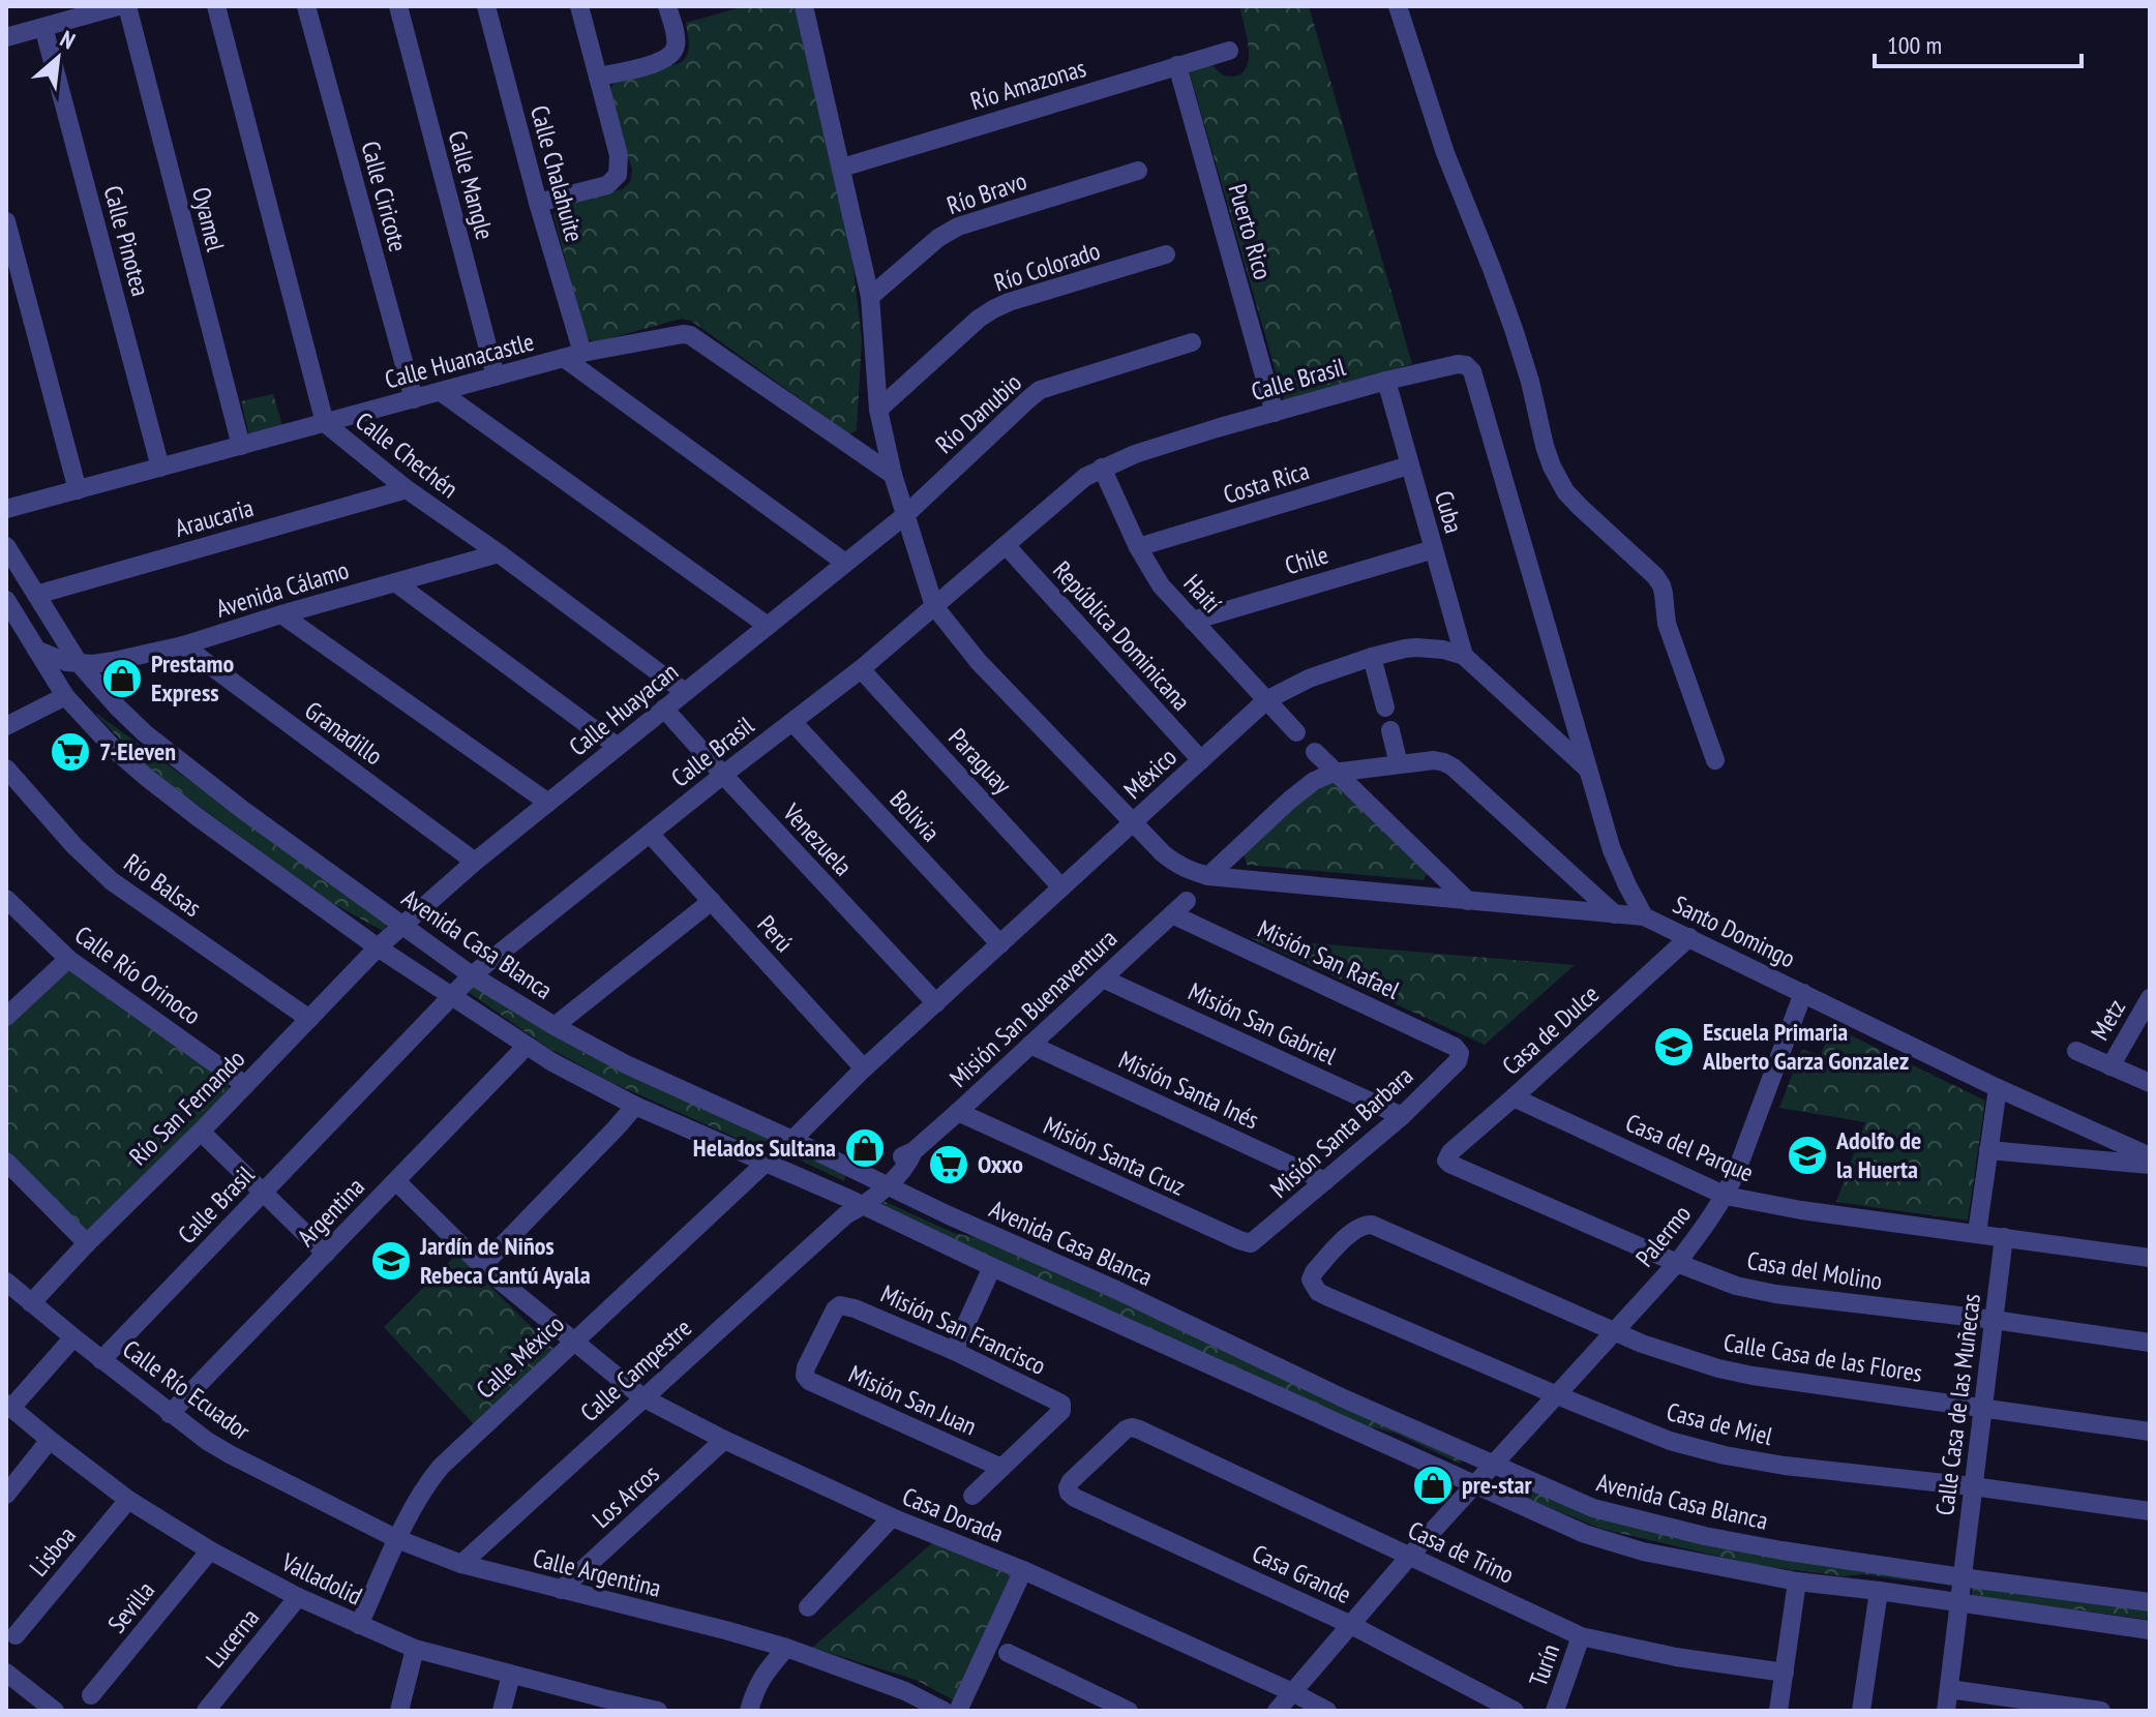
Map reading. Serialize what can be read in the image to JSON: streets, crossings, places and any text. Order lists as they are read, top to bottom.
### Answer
{
  "streets": {
    "street": [
      "Río Amazonas",
      "Calle Chalahuite",
      "Calle Mangle",
      "Río Bravo",
      "Calle Ciricote",
      "Oyamel",
      "Puerto Rico",
      "Calle Pinotea",
      "Río Colorado",
      "Calle Huanacastle",
      "Calle Brasil",
      "Río Danubio",
      "Calle Chechén",
      "Costa Rica",
      "Cuba",
      "Araucaria",
      "Chile",
      "Avenida Cálamo",
      "Haití",
      "República Dominicana",
      "Calle Huayacan",
      "Granadillo",
      "Paraguay",
      "México",
      "Bolivia",
      "Venezuela",
      "Río Balsas",
      "Santo Domingo",
      "Perú",
      "Avenida Casa Blanca",
      "Misión San Rafael",
      "Calle Río Orinoco",
      "Misión San Buenaventura",
      "Metz",
      "Misión San Gabriel",
      "Casa de Dulce",
      "Misión Santa Inés",
      "Río San Fernando",
      "Misión Santa Barbara",
      "Casa del Parque",
      "Misión Santa Cruz",
      "Argentina",
      "Palermo",
      "Casa del Molino",
      "Misión San Francisco",
      "Calle México",
      "Calle Casa de las Flores",
      "Calle Campestre",
      "Calle Río Ecuador",
      "Misión San Juan",
      "Calle Casa de las Muñecas",
      "Casa de Miel",
      "Los Arcos",
      "Casa Dorada",
      "Lisboa",
      "Casa de Trino",
      "Calle Argentina",
      "Casa Grande",
      "Valladolid",
      "Sevilla",
      "Lucerna",
      "Turín"
    ]
  },
  "crossings": [
    ["Río Amazonas", "Puerto Rico"],
    ["Calle Chalahuite", "Calle Huanacastle"],
    ["Calle Mangle", "Calle Huanacastle"],
    ["Calle Ciricote", "Calle Huanacastle"],
    ["Oyamel", "Calle Huanacastle"],
    ["Puerto Rico", "Calle Brasil"],
    ["Calle Pinotea", "Calle Huanacastle"],
    ["Calle Huanacastle", "Calle Chechén"],
    ["Calle Brasil", "Cuba"],
    ["Calle Brasil", "Haití"],
    ["Calle Brasil", "República Dominicana"],
    ["Calle Brasil", "Paraguay"],
    ["Calle Brasil", "Bolivia"],
    ["Calle Brasil", "Venezuela"],
    ["Calle Brasil", "Santo Domingo"],
    ["Calle Brasil", "Perú"],
    ["Calle Brasil", "Avenida Casa Blanca"],
    ["Calle Brasil", "Calle Río Ecuador"],
    ["Río Danubio", "Calle Huayacan"],
    ["Calle Chechén", "Araucaria"],
    ["Calle Chechén", "Avenida Cálamo"],
    ["Calle Chechén", "Calle Huayacan"],
    ["Costa Rica", "Cuba"],
    ["Costa Rica", "Haití"],
    ["Cuba", "Chile"],
    ["Cuba", "México"],
    ["Araucaria", "Avenida Casa Blanca"],
    ["Chile", "Haití"],
    ["Avenida Cálamo", "Granadillo"],
    ["Avenida Cálamo", "Avenida Casa Blanca"],
    ["Haití", "México"],
    ["República Dominicana", "México"],
    ["Calle Huayacan", "Granadillo"],
    ["Calle Huayacan", "Venezuela"],
    ["Calle Huayacan", "Avenida Casa Blanca"],
    ["Calle Huayacan", "Río San Fernando"],
    ["Paraguay", "México"],
    ["México", "Bolivia"],
    ["México", "Venezuela"],
    ["México", "Perú"],
    ["México", "Avenida Casa Blanca"],
    ["Río Balsas", "Río San Fernando"],
    ["Santo Domingo", "Casa de Dulce"],
    ["Santo Domingo", "Palermo"],
    ["Avenida Casa Blanca", "Misión San Buenaventura"],
    ["Avenida Casa Blanca", "Palermo"],
    ["Avenida Casa Blanca", "Calle Campestre"],
    ["Avenida Casa Blanca", "Calle Casa de las Muñecas"],
    ["Misión San Rafael", "Misión San Buenaventura"],
    ["Misión San Rafael", "Misión Santa Barbara"],
    ["Calle Río Orinoco", "Río San Fernando"],
    ["Misión San Buenaventura", "Misión San Gabriel"],
    ["Misión San Buenaventura", "Misión Santa Inés"],
    ["Misión San Buenaventura", "Misión Santa Cruz"],
    ["Misión San Buenaventura", "Calle Campestre"],
    ["Misión San Gabriel", "Misión Santa Barbara"],
    ["Casa de Dulce", "Casa del Parque"],
    ["Casa de Dulce", "Casa del Molino"],
    ["Misión Santa Inés", "Misión Santa Barbara"],
    ["Río San Fernando", "Calle Río Ecuador"],
    ["Misión Santa Barbara", "Misión Santa Cruz"],
    ["Casa del Parque", "Palermo"],
    ["Casa del Parque", "Calle Casa de las Muñecas"],
    ["Argentina", "Calle Río Ecuador"],
    ["Argentina", "Casa Dorada"],
    ["Palermo", "Casa del Molino"],
    ["Palermo", "Calle Casa de las Flores"],
    ["Palermo", "Casa de Miel"],
    ["Palermo", "Casa Dorada"],
    ["Palermo", "Casa de Trino"],
    ["Palermo", "Casa Grande"],
    ["Casa del Molino", "Calle Casa de las Muñecas"],
    ["Misión San Francisco", "Misión San Juan"],
    ["Calle México", "Calle Río Ecuador"],
    ["Calle México", "Casa Dorada"],
    ["Calle México", "Calle Argentina"],
    ["Calle México", "Valladolid"],
    ["Calle Casa de las Flores", "Calle Casa de las Muñecas"],
    ["Calle Casa de las Flores", "Casa de Miel"],
    ["Calle Campestre", "Casa Dorada"],
    ["Calle Campestre", "Calle Argentina"],
    ["Calle Río Ecuador", "Calle Argentina"],
    ["Calle Casa de las Muñecas", "Casa de Miel"],
    ["Los Arcos", "Casa Dorada"],
    ["Los Arcos", "Calle Argentina"],
    ["Lisboa", "Valladolid"],
    ["Casa de Trino", "Casa Grande"],
    ["Casa de Trino", "Turín"],
    ["Valladolid", "Sevilla"],
    ["Valladolid", "Lucerna"]
  ],
  "places": {
    "shop": ["Prestamo Express", "Helados Sultana", "pre-star"],
    "supermarket": ["7-Eleven", "Oxxo"],
    "school or university": ["Escuela Primaria Alberto Garza Gonzalez", "Adolfo de la Huerta", "Jardín de Niños Rebeca Cantú Ayala"]
  },
  "scale_bar": "100 m",
  "north": "top right"
}
